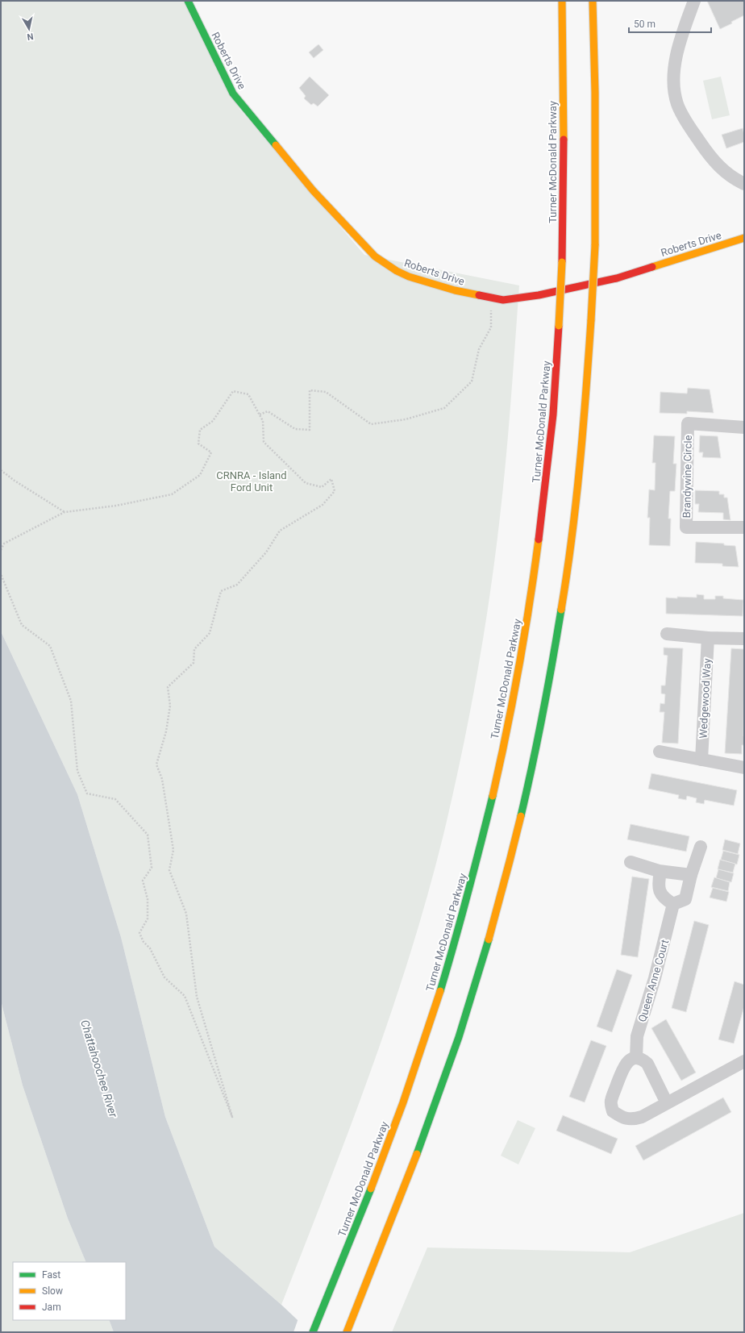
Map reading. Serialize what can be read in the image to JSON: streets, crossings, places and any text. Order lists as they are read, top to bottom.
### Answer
{
  "streets": {
    "main road": ["Roberts Drive", "Turner McDonald Parkway"],
    "street": ["Brandywine Circle", "Wedgewood Way", "Queen Anne Court"]
  },
  "water": ["Chattahoochee River"],
  "parks": ["CRNRA - Island Ford Unit"],
  "legend": ["Fast", "Slow", "Jam"],
  "scale_bar": "50 m",
  "north": "bottom"
}
